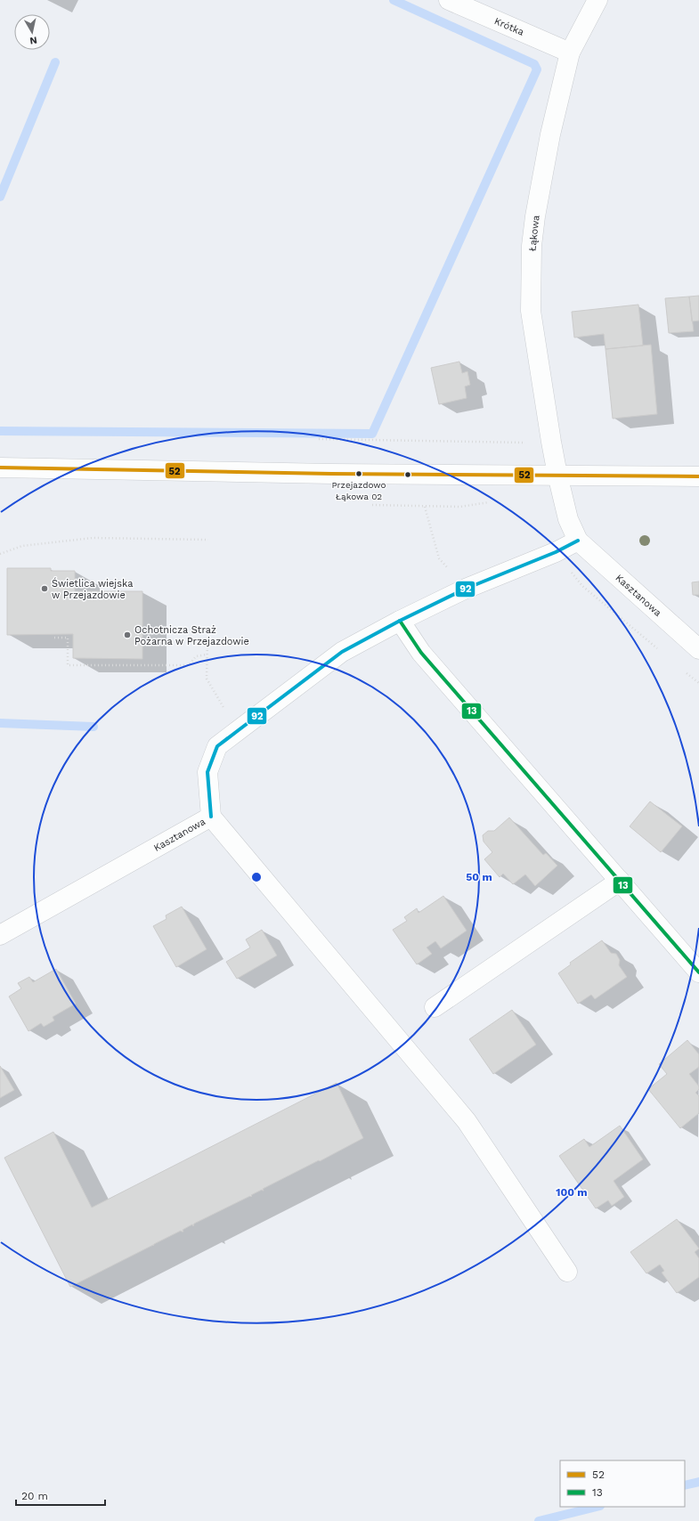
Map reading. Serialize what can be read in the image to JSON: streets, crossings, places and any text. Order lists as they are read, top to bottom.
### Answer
{
  "streets": {
    "street": ["Krótka", "Łąkowa", "Kasztanowa"]
  },
  "crossings": [
    ["Krótka", "Łąkowa"],
    ["Łąkowa", "Kasztanowa"]
  ],
  "places": ["Przejazdowo Łąkowa 02", "Świetlica wiejska w Przejazdowie", "Ochotnicza Straż Pożarna w Przejazdowie"],
  "lines": ["transit line 52", "transit line 92", "transit line 13"],
  "legend": ["52", "13"],
  "scale_bar": "20 m",
  "north": "bottom",
  "rings": ["50 m", "100 m"]
}
